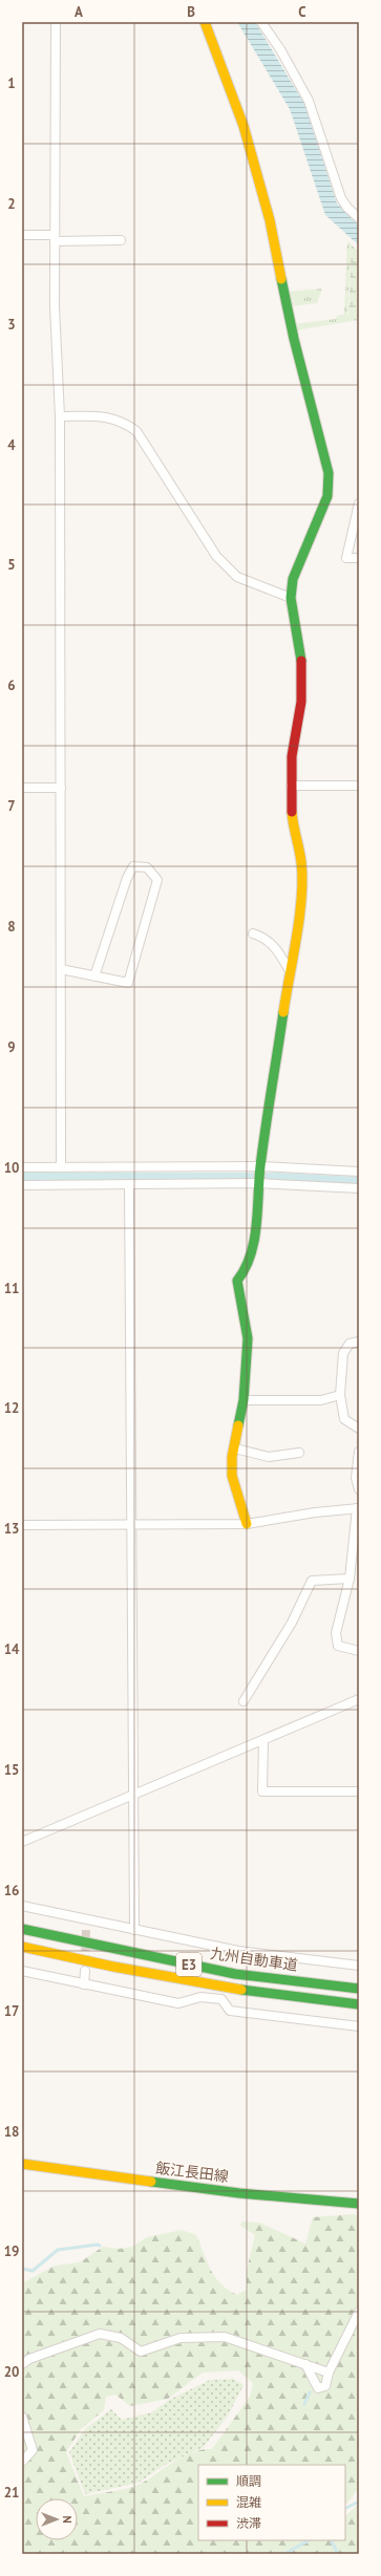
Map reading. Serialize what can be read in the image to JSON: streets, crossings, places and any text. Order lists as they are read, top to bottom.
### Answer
{
  "streets": {
    "main road": ["九州自動車道", "E3", "飯江長田線"]
  },
  "legend": ["順調", "混雑", "渋滞"],
  "north": "right",
  "grid": {
    "columns": ["A", "B", "C"],
    "rows": [
      "1",
      "2",
      "3",
      "4",
      "5",
      "6",
      "7",
      "8",
      "9",
      "10",
      "11",
      "12",
      "13",
      "14",
      "15",
      "16",
      "17",
      "18",
      "19",
      "20",
      "21"
    ]
  }
}
